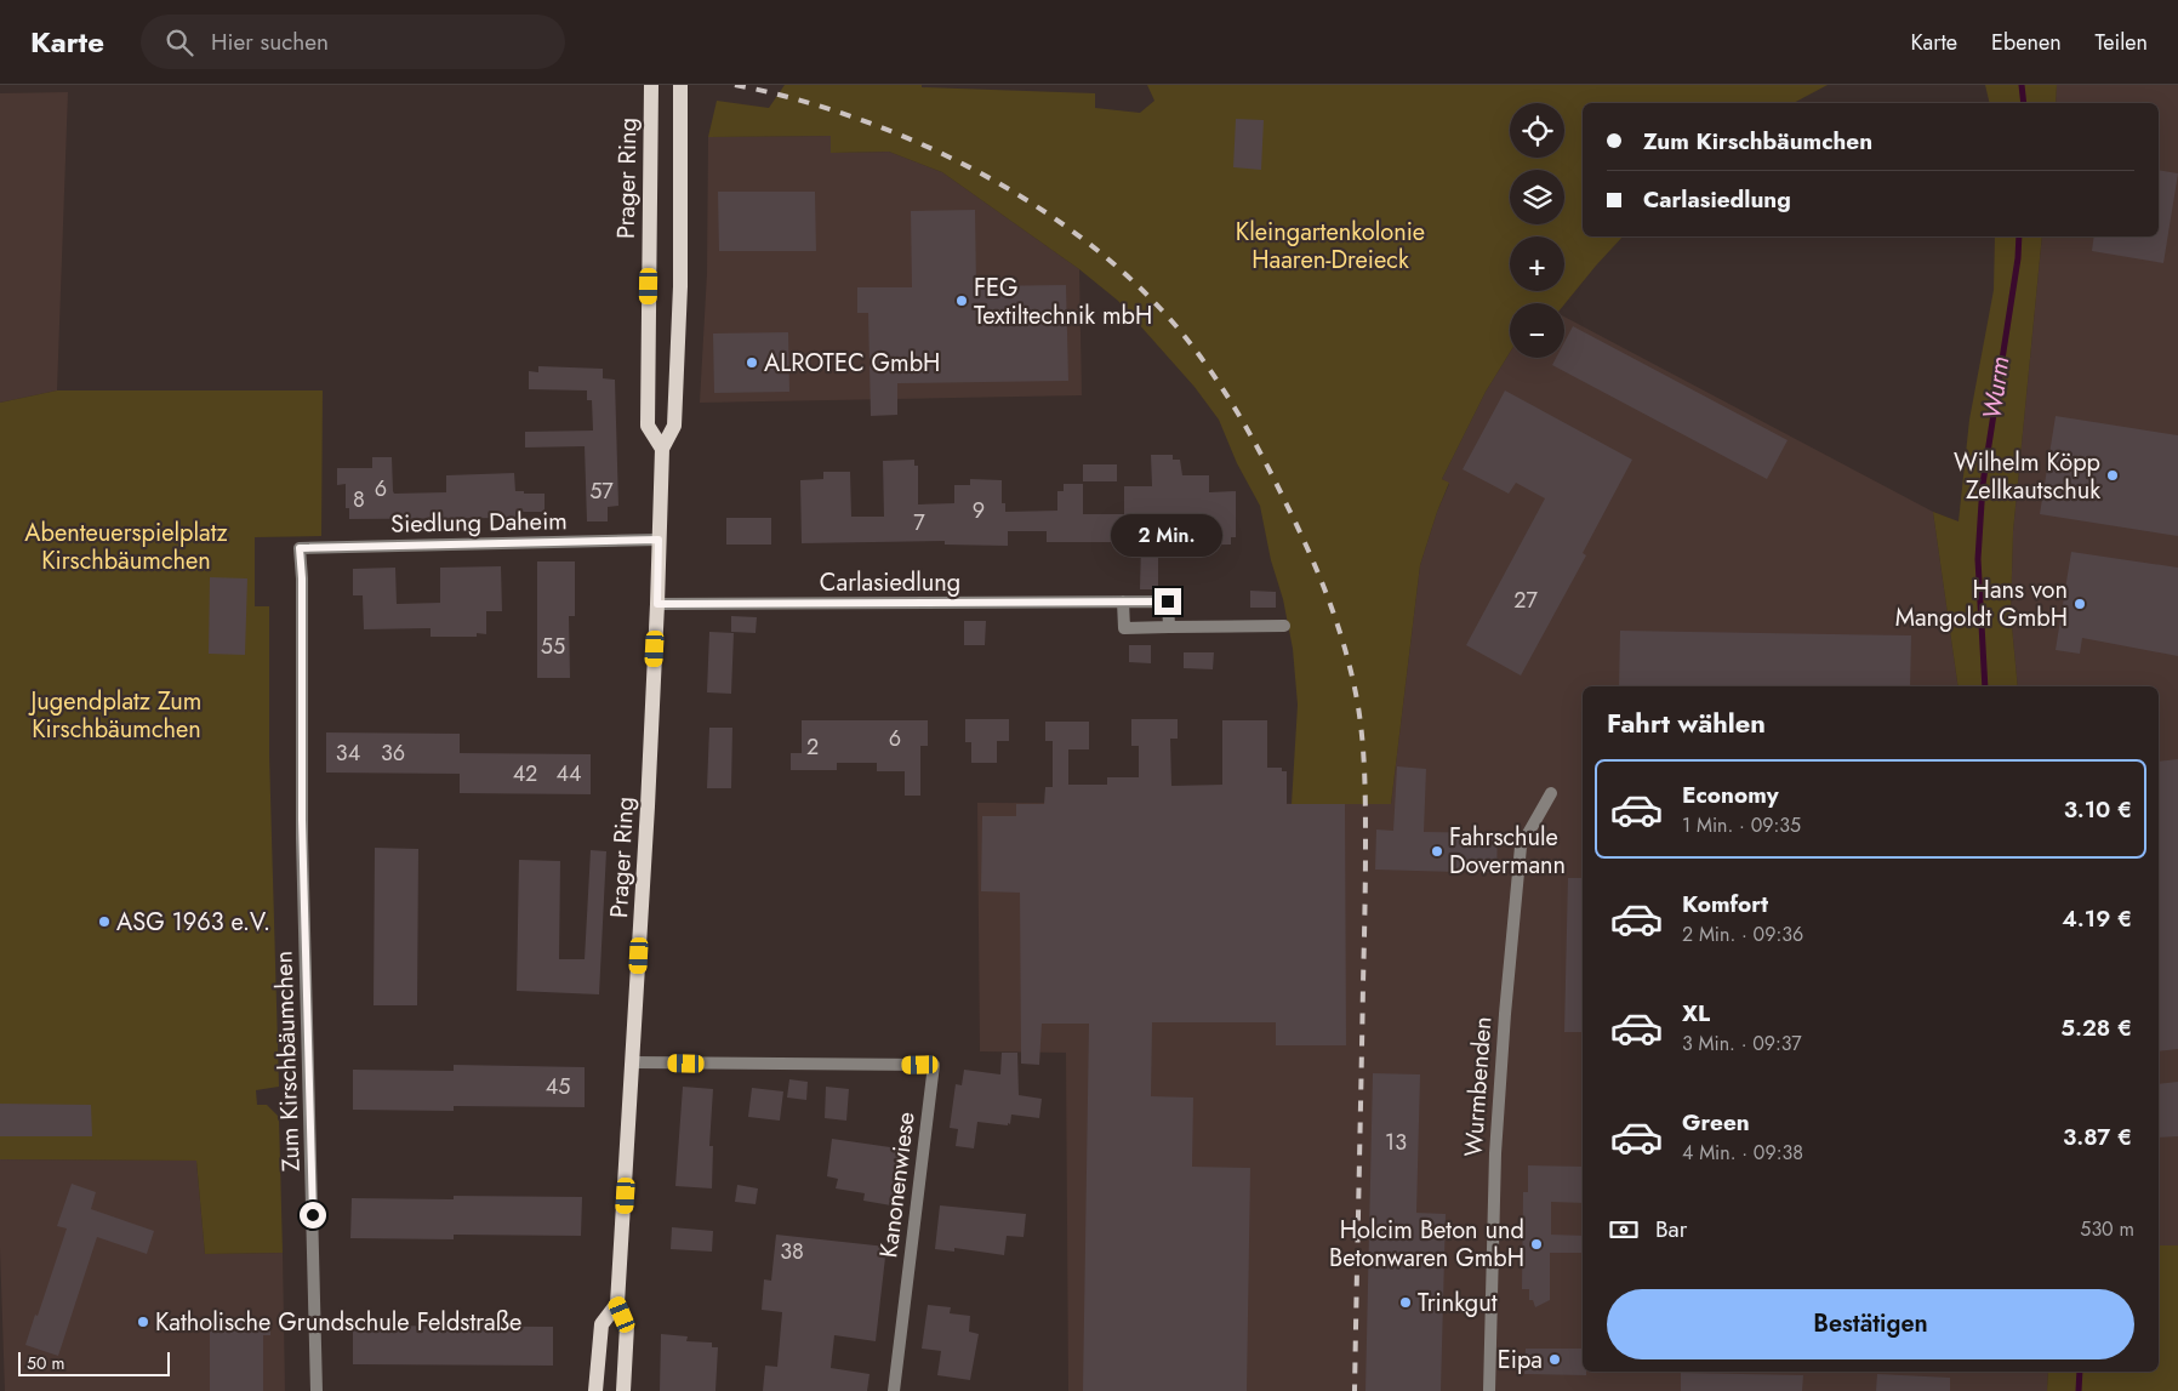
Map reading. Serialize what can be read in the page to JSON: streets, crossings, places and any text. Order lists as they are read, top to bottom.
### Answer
{
  "streets": {
    "main road": ["Prager Ring"],
    "street": [
      "Siedlung Daheim",
      "Carlasiedlung",
      "Zum Kirschbäumchen",
      "Wurmbenden",
      "Kanonenwiese"
    ]
  },
  "crossings": [
    ["Prager Ring", "Siedlung Daheim"],
    ["Prager Ring", "Carlasiedlung"],
    ["Prager Ring", "Kanonenwiese"],
    ["Siedlung Daheim", "Zum Kirschbäumchen"]
  ],
  "water": ["Wurm"],
  "parks": ["Kleingartenkolonie Haaren-Dreieck", "Abenteuerspielplatz Kirschbäumchen", "Jugendplatz Zum Kirschbäumchen"],
  "places": [
    "FEG Textiltechnik mbH",
    "ALROTEC GmbH",
    "Wilhelm Köpp Zellkautschuk",
    "Hans von Mangoldt GmbH",
    "Fahrschule Dovermann",
    "ASG 1963 e.V.",
    "Holcim Beton und Betonwaren GmbH",
    "Trinkgut",
    "Katholische Grundschule Feldstraße",
    "Eipa"
  ],
  "house_numbers": [
    "6",
    "57",
    "8",
    "9",
    "7",
    "27",
    "55",
    "6",
    "2",
    "34",
    "36",
    "42",
    "44",
    "45",
    "13",
    "38"
  ],
  "scale_bar": "50 m",
  "page": {
    "header": "Karte",
    "search": "Hier suchen",
    "nav": ["Karte", "Ebenen", "Teilen"],
    "map_buttons": ["+", "−"],
    "banner": ["Zum Kirschbäumchen", "Carlasiedlung"],
    "bubble": "2 Min.",
    "heading": "Fahrt wählen",
    "list": [
      {
        "name": "Economy",
        "note": "1 Min. · 09:35",
        "value": "3.10 €"
      },
      {
        "name": "Komfort",
        "note": "2 Min. · 09:36",
        "value": "4.19 €"
      },
      {
        "name": "XL",
        "note": "3 Min. · 09:37",
        "value": "5.28 €"
      },
      {
        "name": "Green",
        "note": "4 Min. · 09:38",
        "value": "3.87 €"
      }
    ],
    "pay": ["Bar", "530 m"],
    "buttons": "Bestätigen",
    "scale": "50 m"
  }
}
